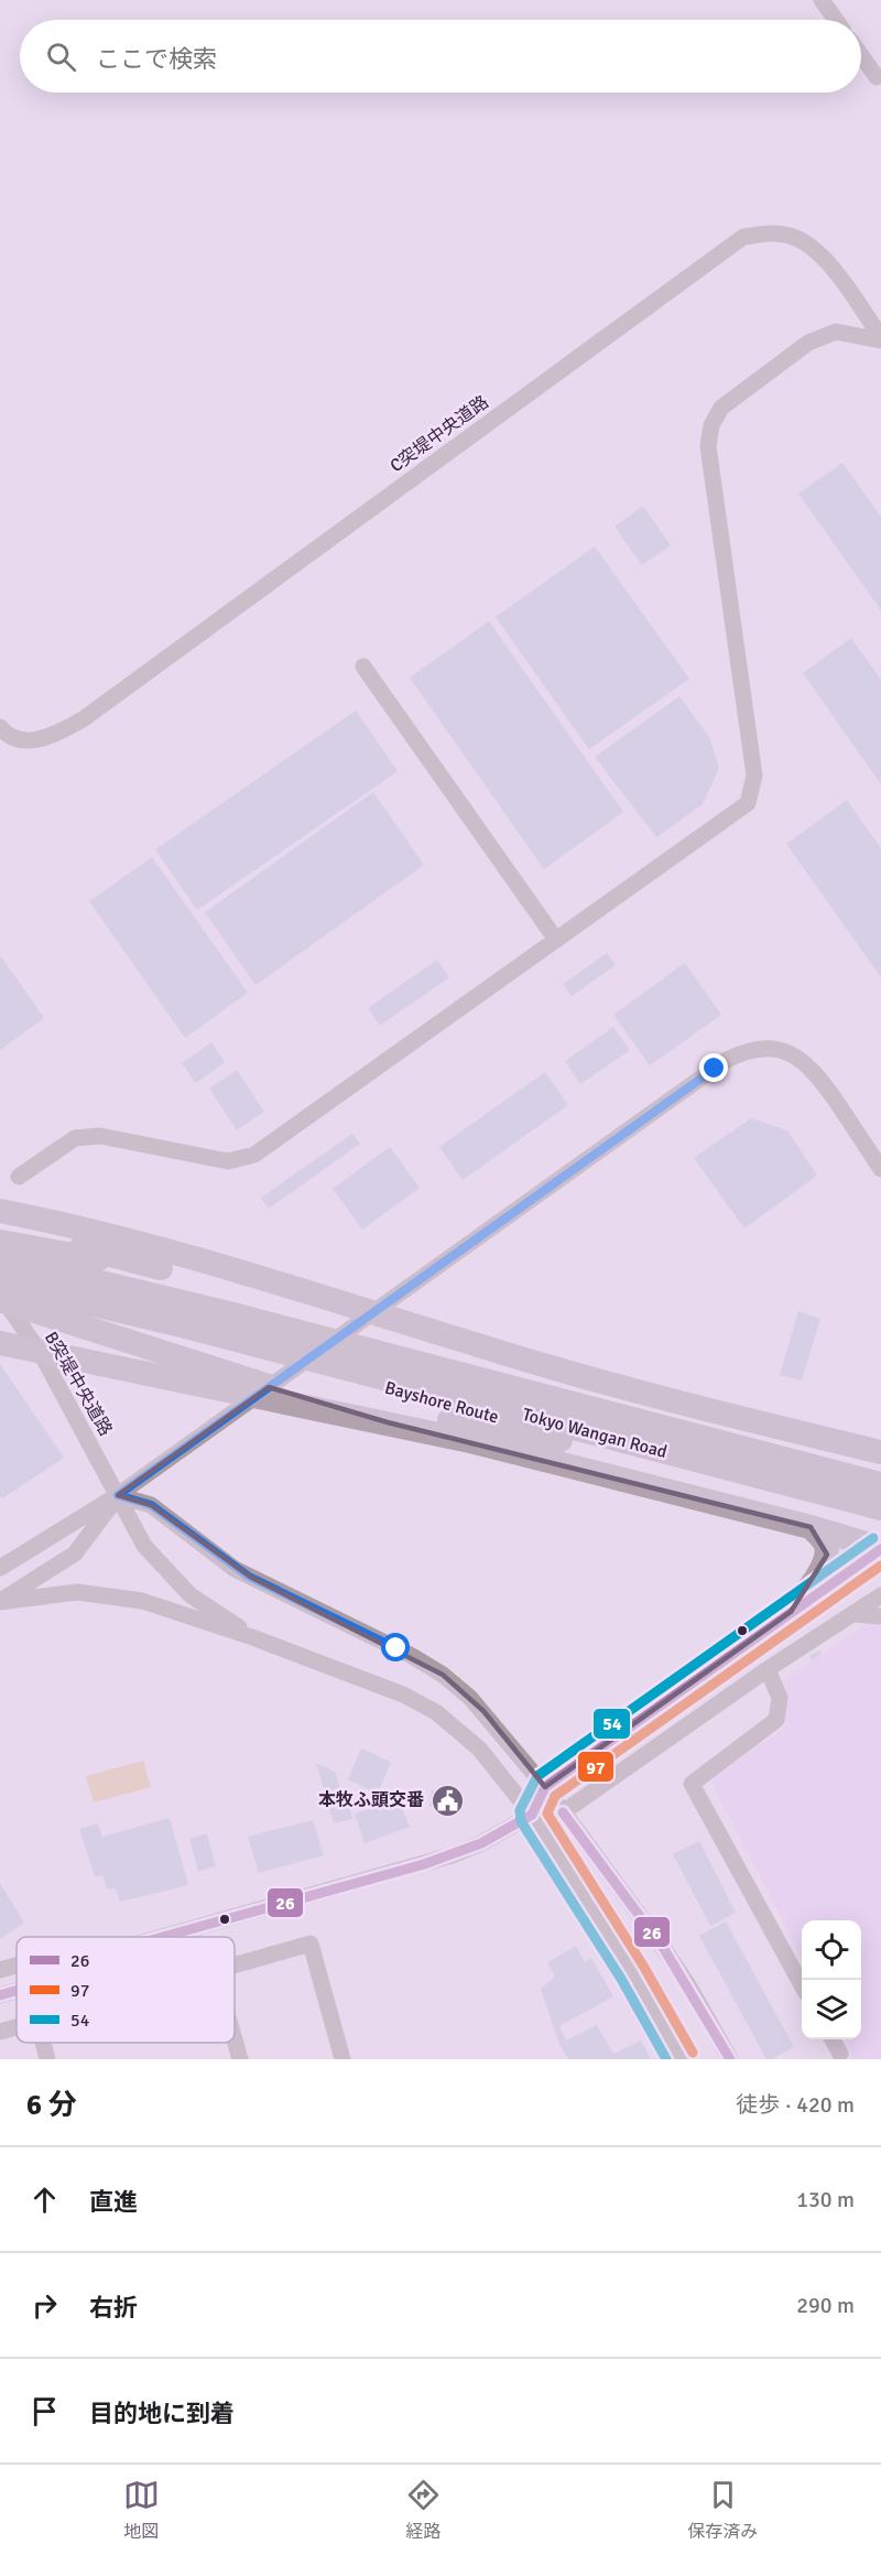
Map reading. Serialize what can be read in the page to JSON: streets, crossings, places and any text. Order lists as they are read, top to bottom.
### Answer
{
  "streets": {
    "highway": ["Bayshore Route", "Tokyo Wangan Road"],
    "street": ["C突堤中央道路", "B突堤中央道路"]
  },
  "crossings": [
    ["B突堤中央道路", "Bayshore Route"]
  ],
  "places": {
    "public building": ["本牧ふ頭交番"]
  },
  "lines": ["transit line 54", "transit line 26", "transit line 97"],
  "legend": ["26", "97", "54"],
  "page": {
    "search": "ここで検索",
    "heading": ["6 分", "徒歩 · 420 m"],
    "list": [
      ["直進", "130 m"],
      ["右折", "290 m"],
      "目的地に到着"
    ],
    "nav": ["地図", "経路", "保存済み"]
  }
}
